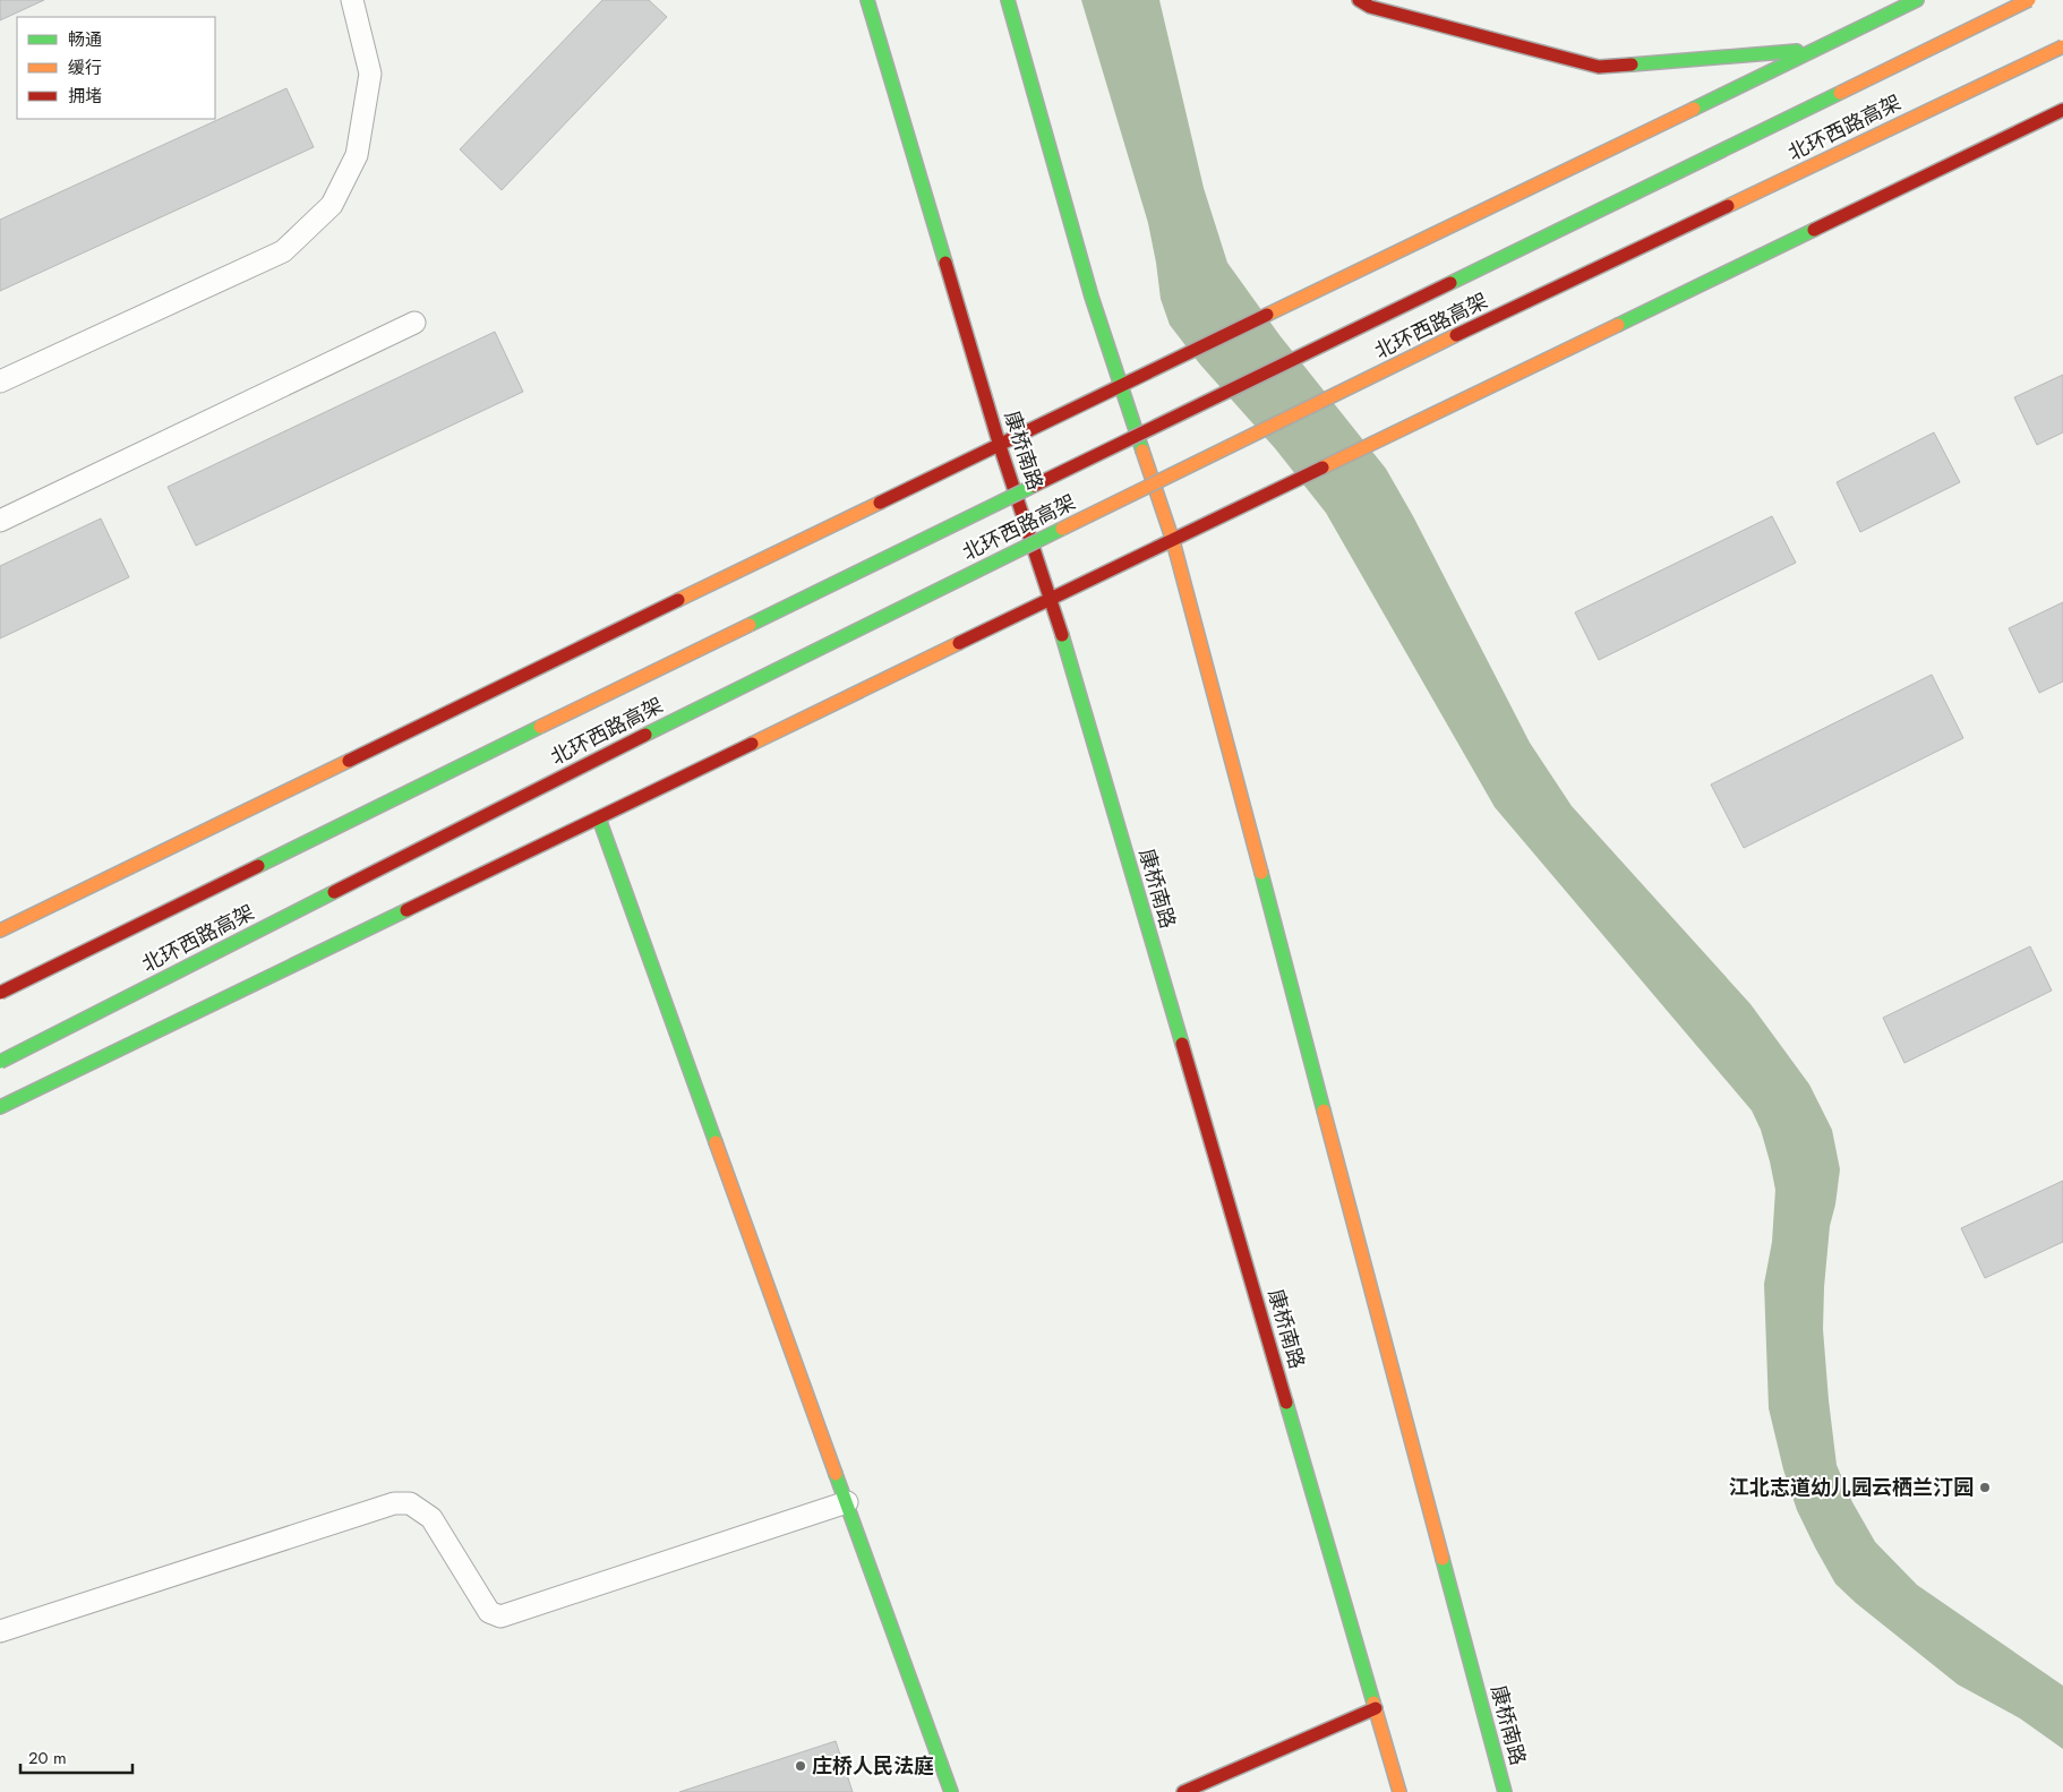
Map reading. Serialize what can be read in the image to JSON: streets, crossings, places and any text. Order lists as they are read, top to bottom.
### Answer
{
  "streets": {
    "main road": ["北环西路高架", "康桥南路"]
  },
  "places": ["江北志道幼儿园云栖兰汀园", "庄桥人民法庭"],
  "legend": ["畅通", "缓行", "拥堵"],
  "scale_bar": "20 m"
}
